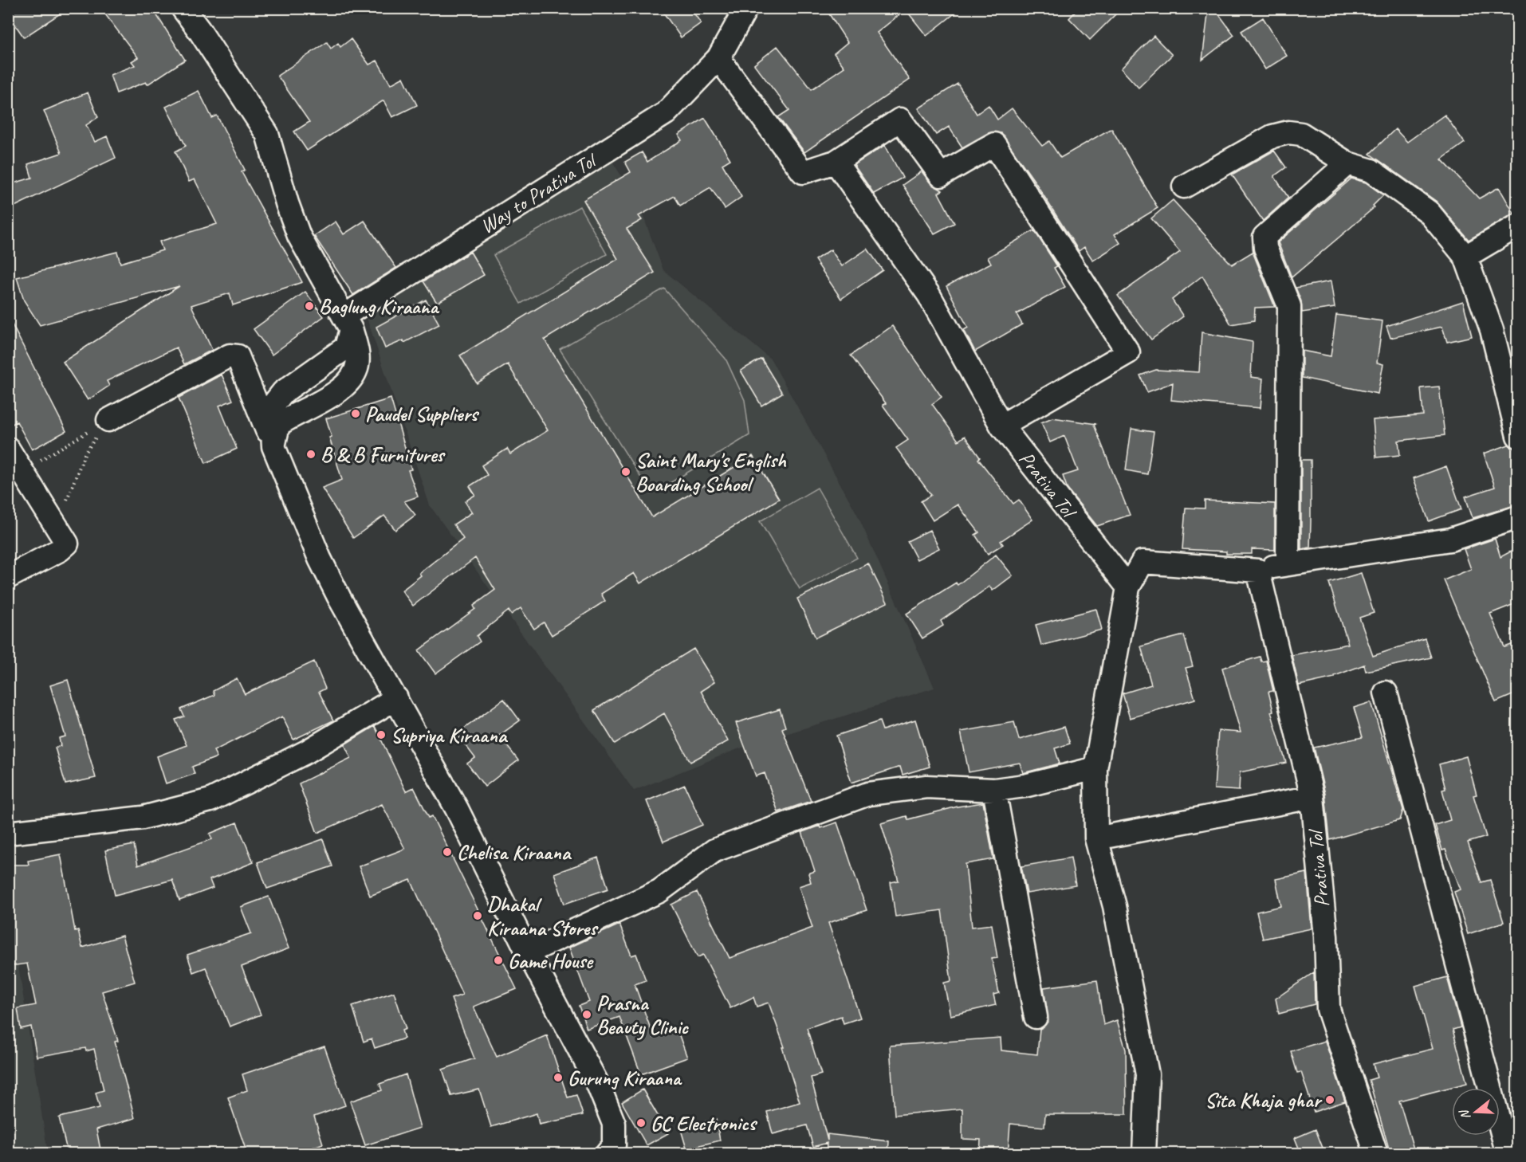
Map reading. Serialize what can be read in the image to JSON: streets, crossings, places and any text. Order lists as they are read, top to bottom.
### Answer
{
  "streets": {
    "street": ["Way to Prativa Tol", "Prativa Tol"]
  },
  "places": [
    "Baglung Kiraana",
    "Paudel Suppliers",
    "B & B Furnitures",
    "Saint Mary's English Boarding School",
    "Supriya Kiraana",
    "Chelisa Kiraana",
    "Dhakal Kiraana Stores",
    "Game House",
    "Prasna Beauty Clinic",
    "Gurung Kiraana",
    "Sita Khaja ghar",
    "GC Electronics"
  ],
  "north": "left"
}
